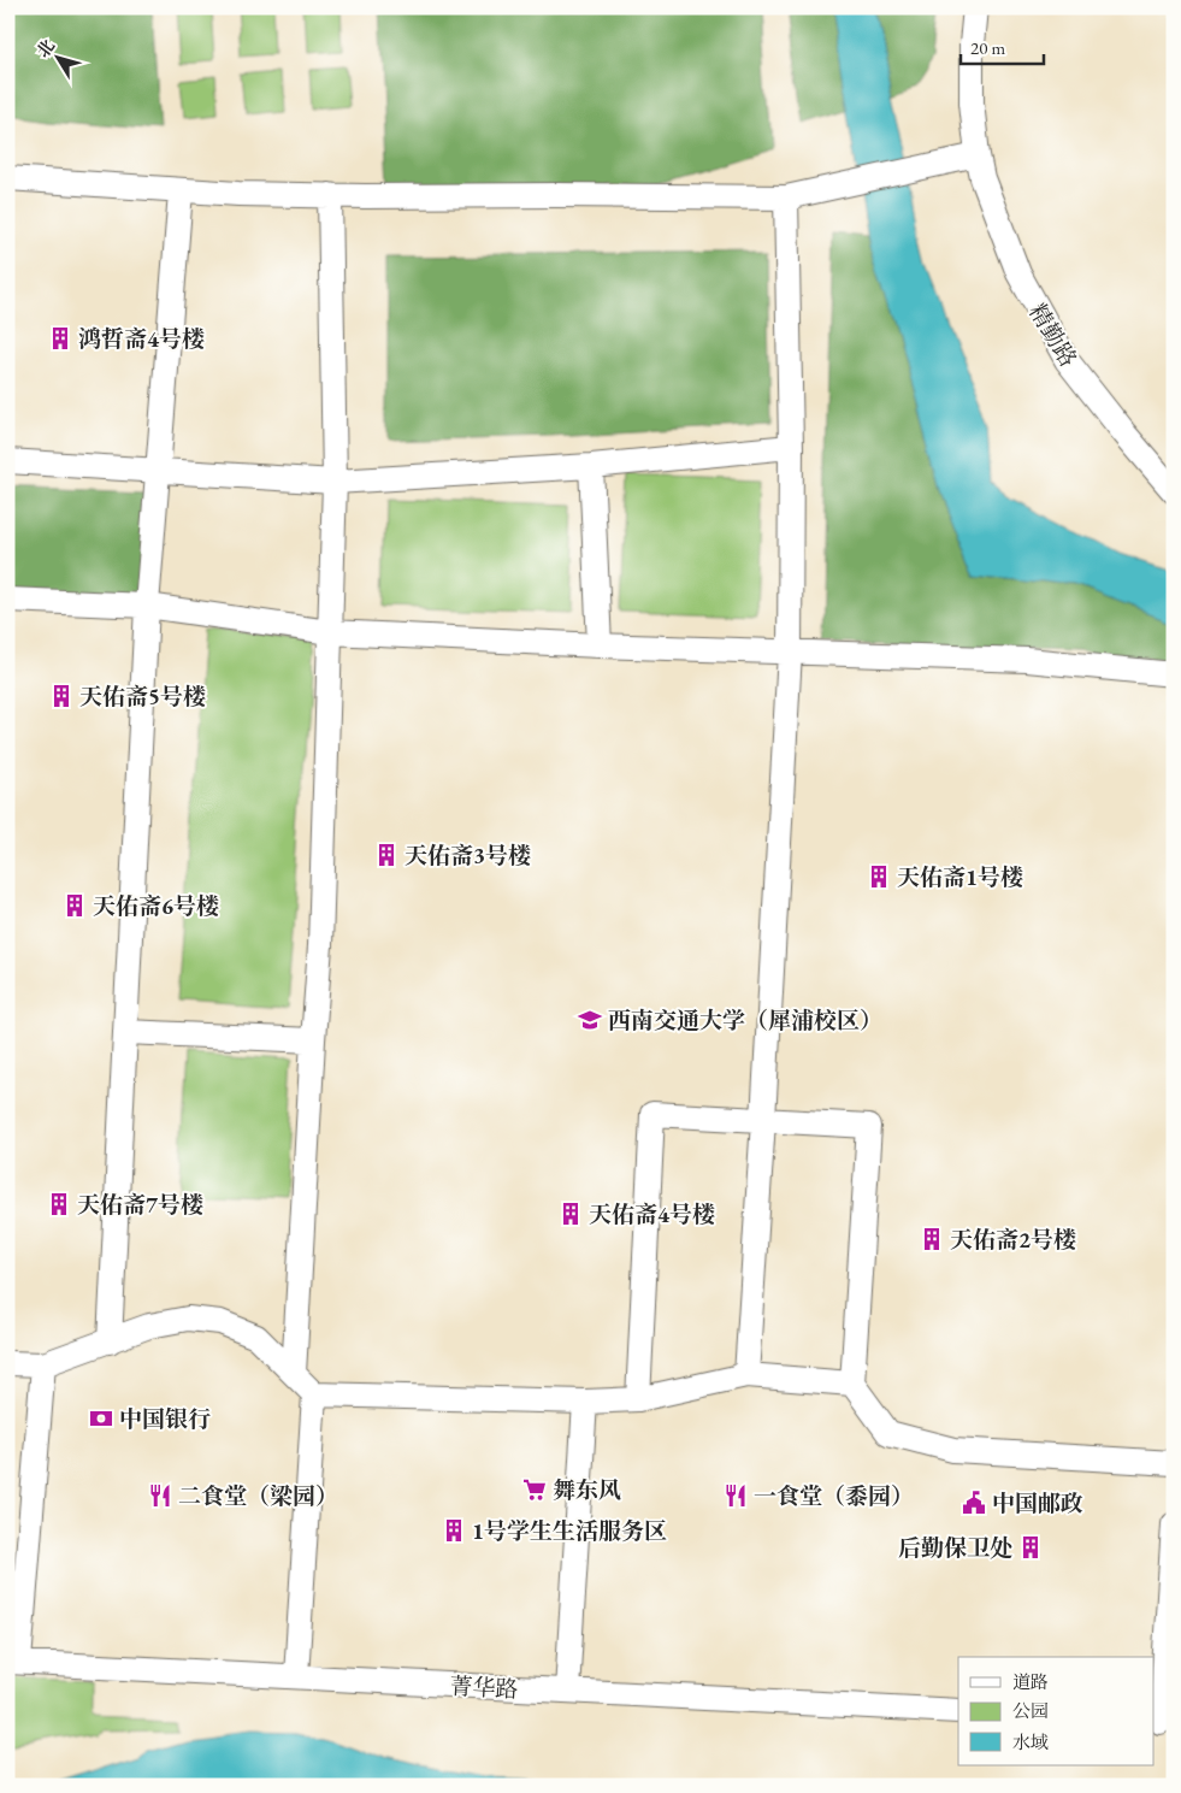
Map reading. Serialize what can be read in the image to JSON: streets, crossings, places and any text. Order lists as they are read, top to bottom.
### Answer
{
  "streets": {
    "street": ["精勤路", "菁华路"]
  },
  "places": {
    "building": [
      "鸿哲斋4号楼",
      "天佑斋5号楼",
      "天佑斋3号楼",
      "天佑斋1号楼",
      "天佑斋6号楼",
      "天佑斋7号楼",
      "天佑斋4号楼",
      "天佑斋2号楼",
      "1号学生生活服务区",
      "后勤保卫处"
    ],
    "school or university": ["西南交通大学（犀浦校区）"],
    "bank": ["中国银行"],
    "supermarket": ["舞东风"],
    "restaurant": ["二食堂（梁园）", "一食堂（黍园）"],
    "public building": ["中国邮政"]
  },
  "legend": ["道路", "公园", "水域"],
  "scale_bar": "20 m",
  "north": "top left"
}
